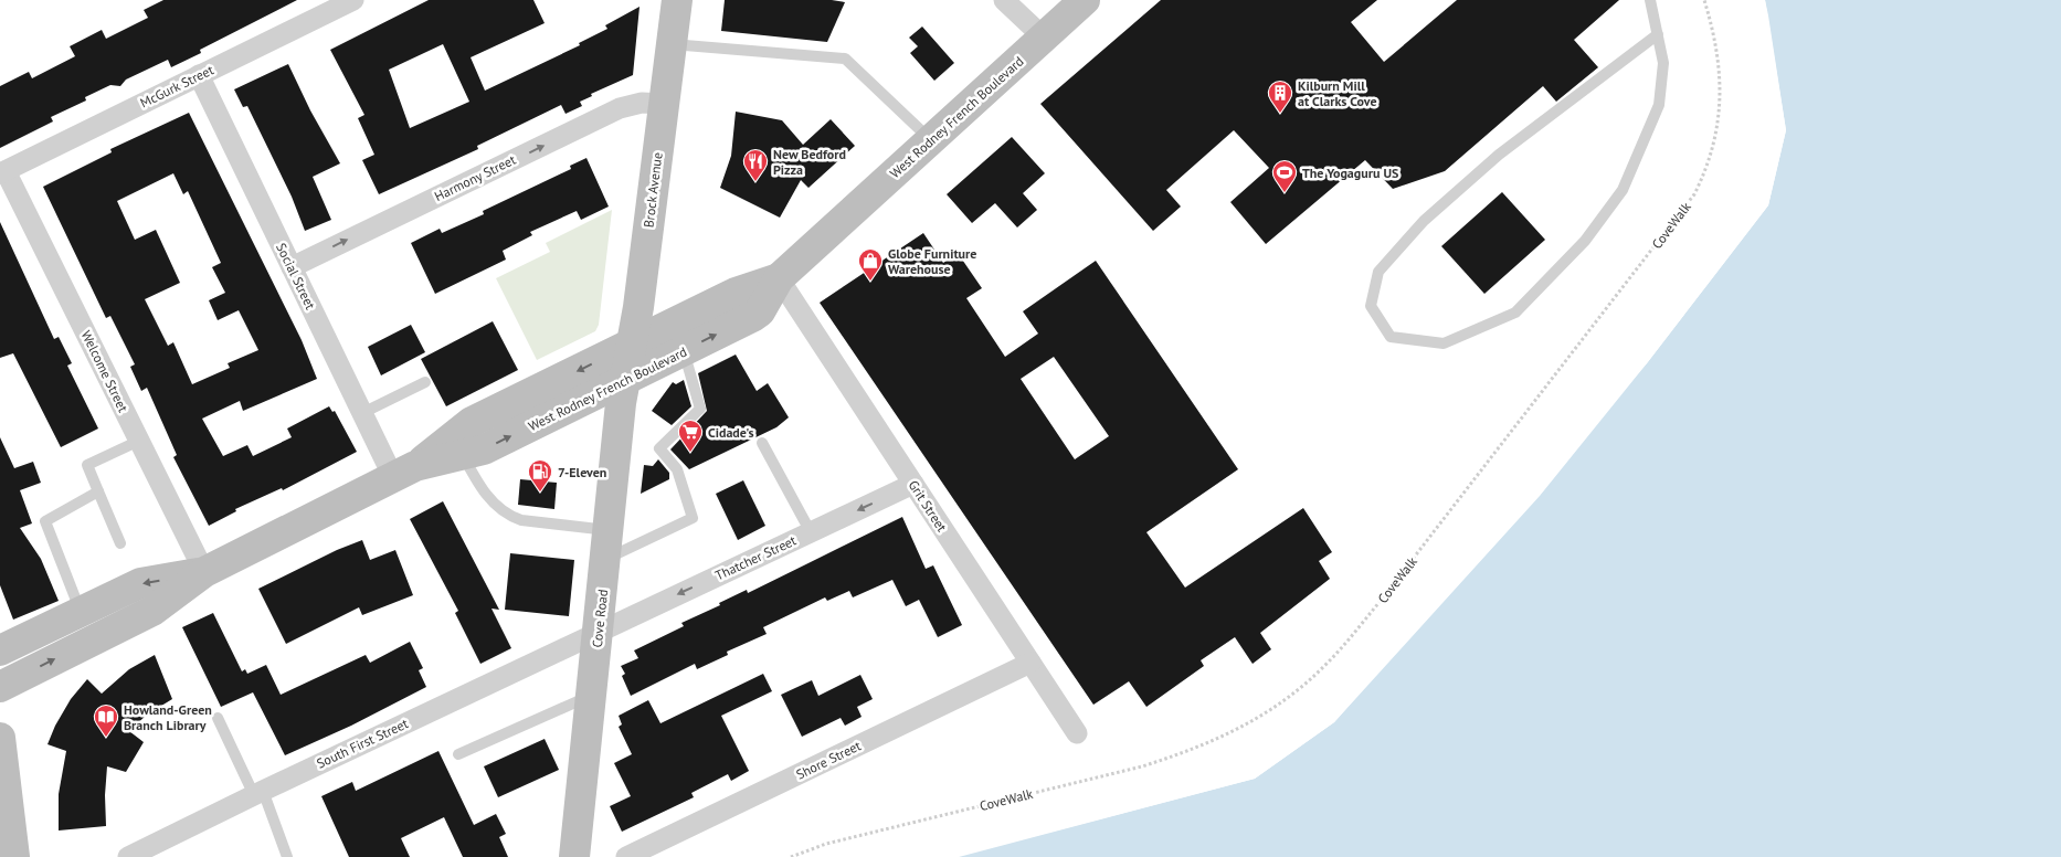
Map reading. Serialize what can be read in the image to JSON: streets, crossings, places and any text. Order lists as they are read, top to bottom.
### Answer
{
  "streets": {
    "main road": ["West Rodney French Boulevard", "Brock Avenue", "Cove Road"],
    "street": [
      "McGurk Street",
      "Harmony Street",
      "Social Street",
      "Welcome Street",
      "Grit Street",
      "Thatcher Street",
      "South First Street",
      "Shore Street"
    ],
    "path": ["CoveWalk"]
  },
  "crossings": [
    ["McGurk Street", "Social Street"],
    ["McGurk Street", "Welcome Street"],
    ["West Rodney French Boulevard", "Brock Avenue"],
    ["West Rodney French Boulevard", "Social Street"],
    ["West Rodney French Boulevard", "Welcome Street"],
    ["West Rodney French Boulevard", "Grit Street"],
    ["West Rodney French Boulevard", "Cove Road"],
    ["Harmony Street", "Brock Avenue"],
    ["Harmony Street", "Social Street"],
    ["Brock Avenue", "Cove Road"],
    ["Grit Street", "Thatcher Street"],
    ["Grit Street", "Shore Street"],
    ["Thatcher Street", "Cove Road"],
    ["Thatcher Street", "South First Street"],
    ["Cove Road", "South First Street"]
  ],
  "one_way": ["Harmony Street", "Thatcher Street"],
  "places": {
    "building": ["Kilburn Mill at Clarks Cove"],
    "restaurant": ["New Bedford Pizza"],
    "sports": ["The Yogaguru US"],
    "shop": ["Globe Furniture Warehouse"],
    "supermarket": ["Cidade's"],
    "fuel station": ["7-Eleven"],
    "library": ["Howland-Green Branch Library"]
  }
}
